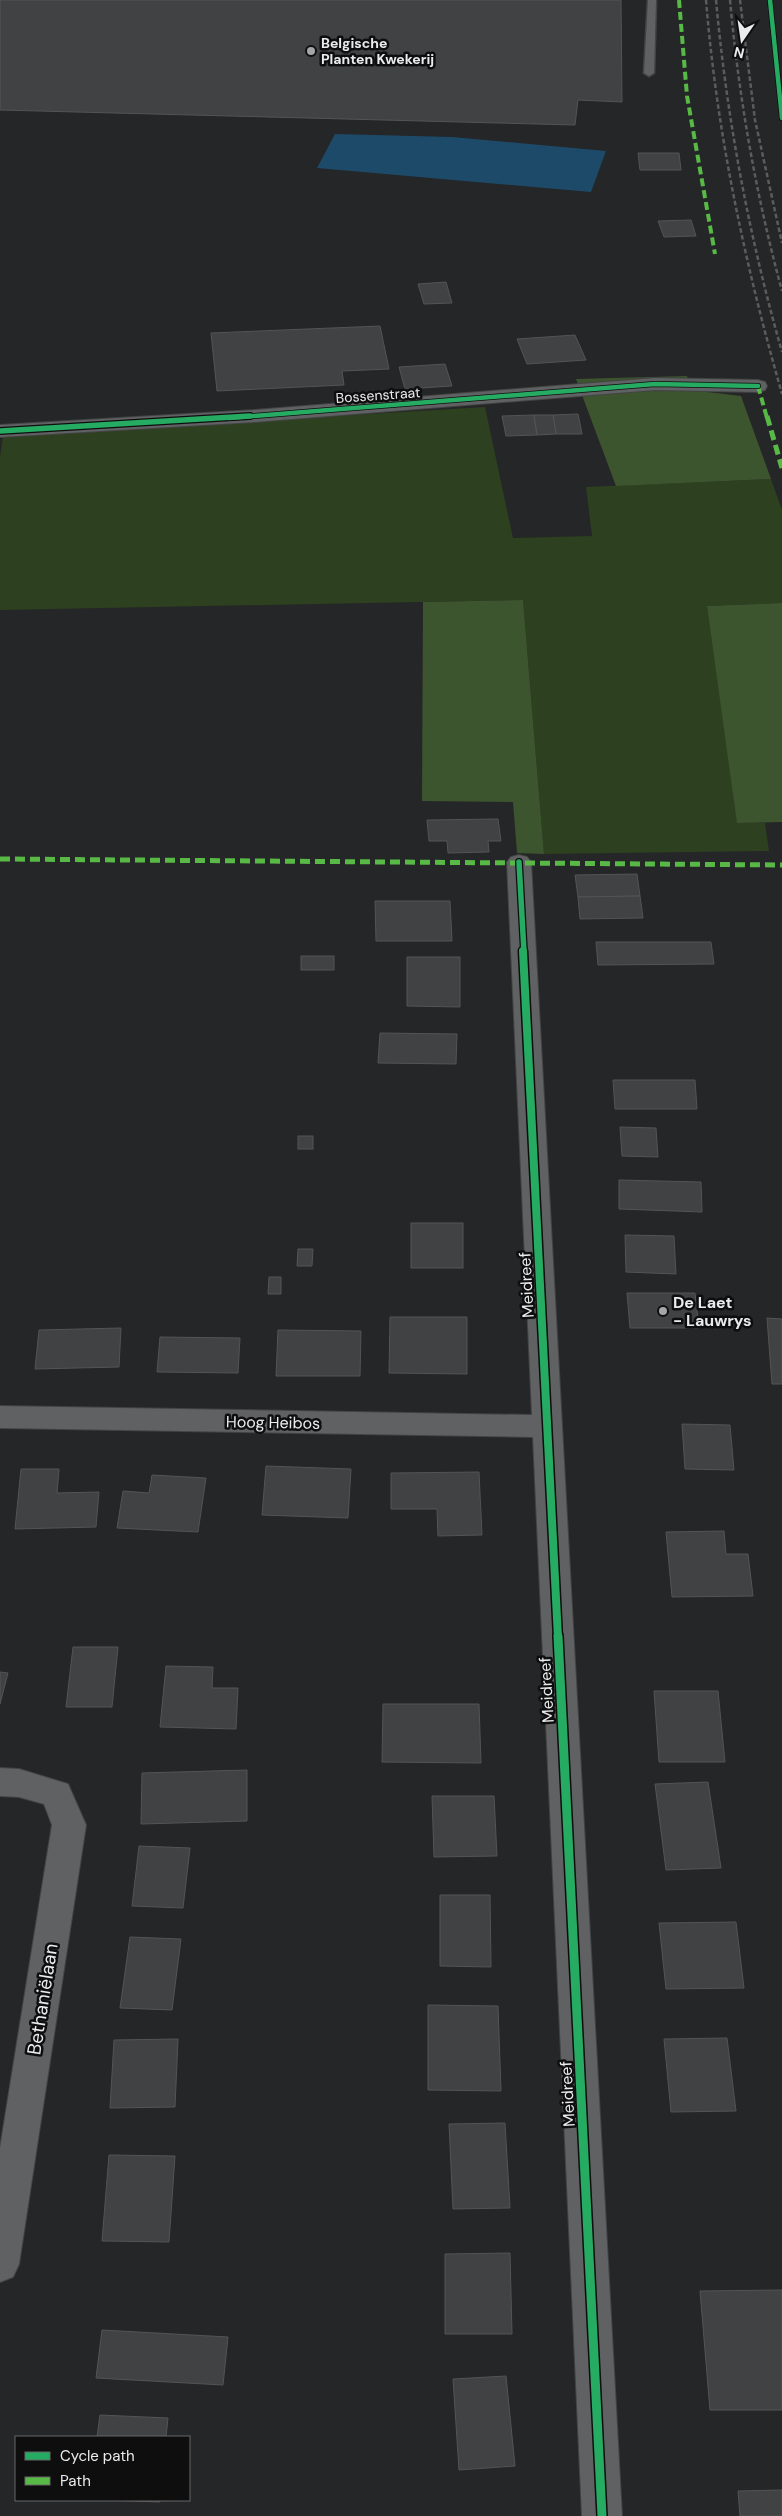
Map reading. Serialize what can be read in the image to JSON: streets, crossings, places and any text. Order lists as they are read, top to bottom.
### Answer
{
  "streets": {
    "street": [
      "Bossenstraat",
      "Meidreef",
      "Hoog Heibos",
      "Bethaniëlaan"
    ]
  },
  "crossings": [
    ["Meidreef", "Hoog Heibos"]
  ],
  "places": ["Belgische Planten Kwekerij", "De Laet - Lauwrys"],
  "legend": ["Cycle path", "Path"],
  "north": "bottom"
}
